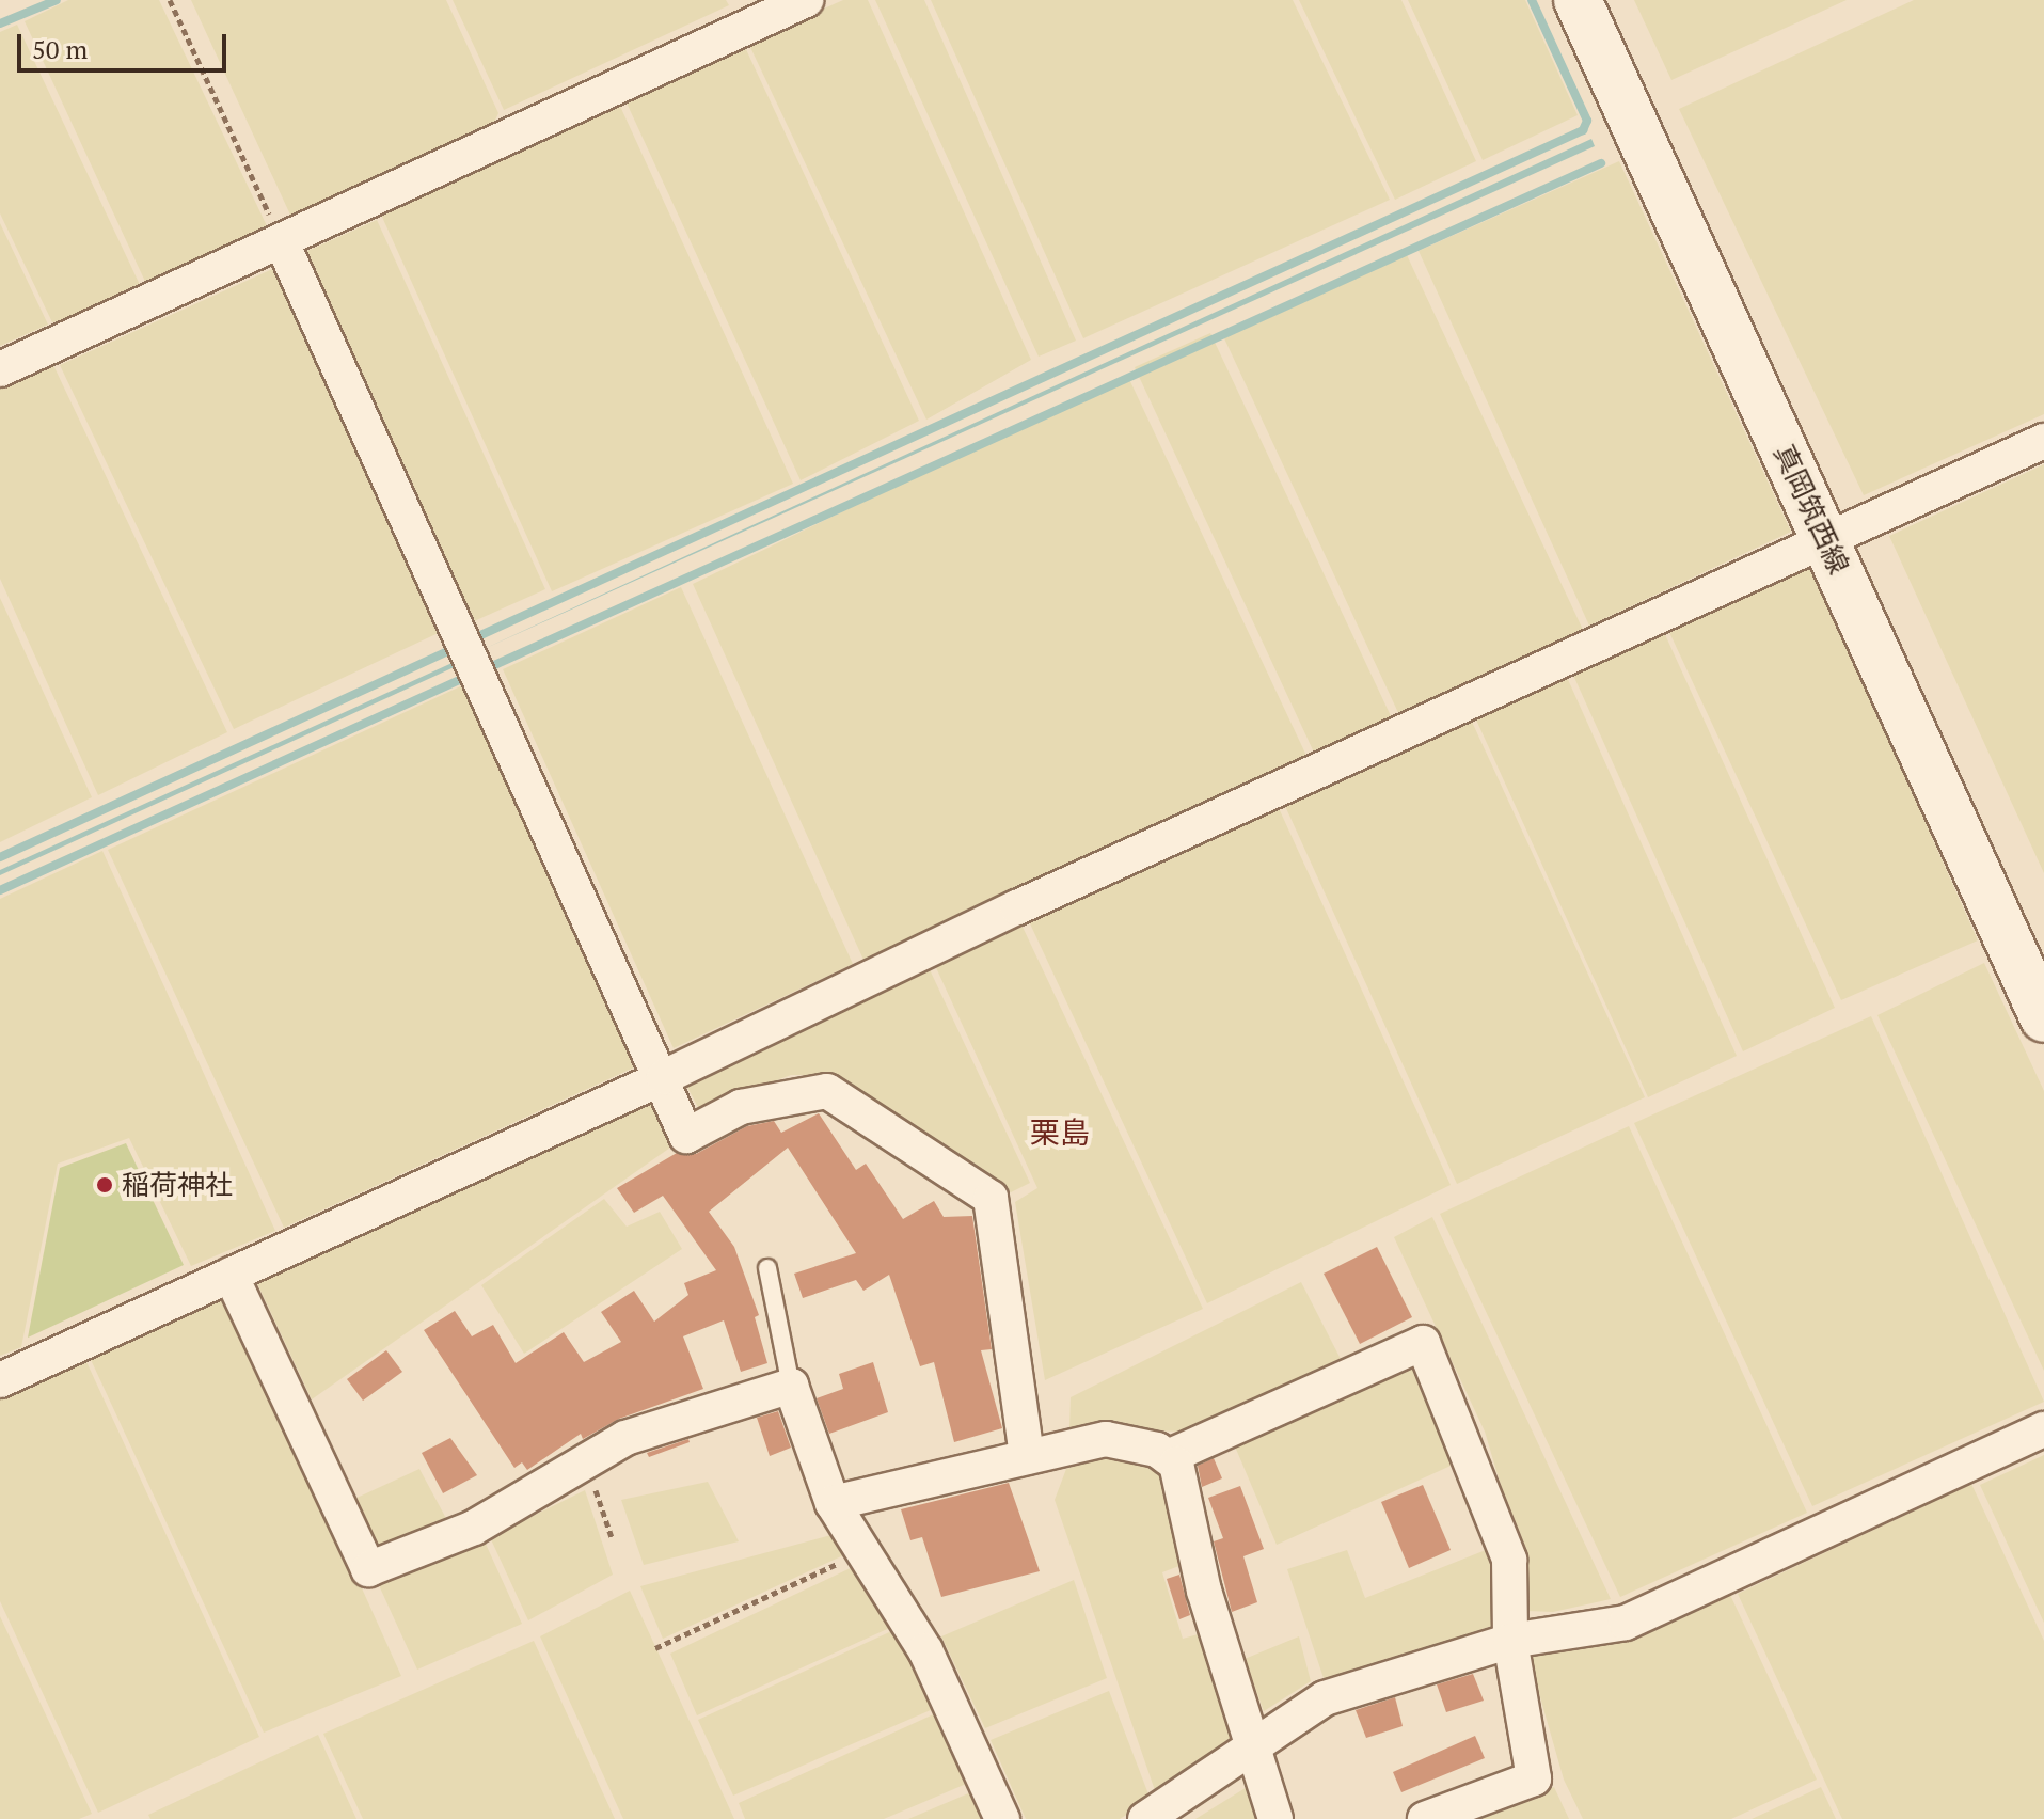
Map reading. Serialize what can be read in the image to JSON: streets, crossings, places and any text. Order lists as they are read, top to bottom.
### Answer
{
  "streets": {
    "main road": ["真岡筑西線"]
  },
  "districts": ["栗島"],
  "places": ["稲荷神社"],
  "scale_bar": "50 m"
}
